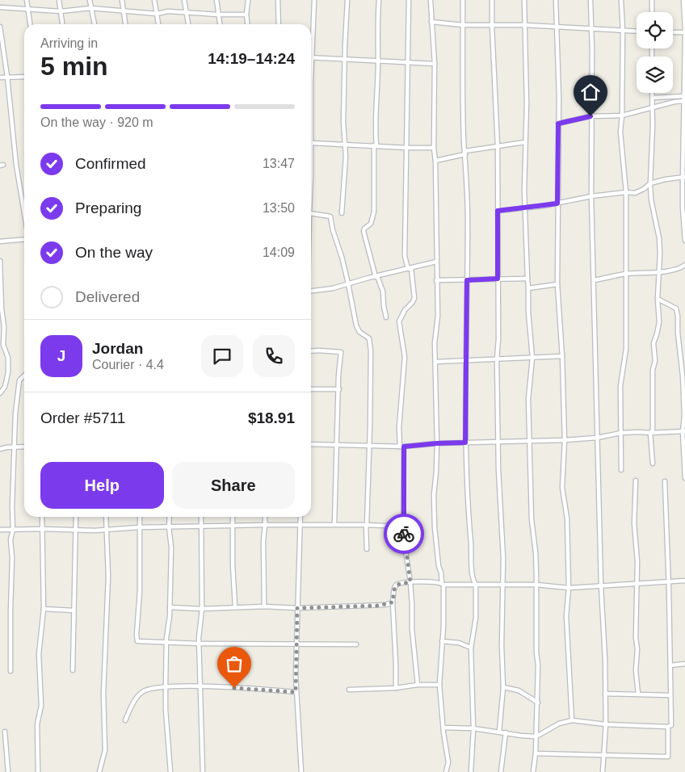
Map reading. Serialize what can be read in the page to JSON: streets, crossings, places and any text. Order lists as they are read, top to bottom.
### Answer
{
  "page": {
    "heading": ["5 min", "Arriving in", "14:19–14:24"],
    "panel": [
      "Jordan",
      "Courier · 4.4",
      "Order #5711",
      "$18.91"
    ],
    "bar": "On the way · 920 m",
    "list": [
      ["Confirmed", "13:47"],
      ["Preparing", "13:50"],
      ["On the way", "14:09"],
      "Delivered"
    ],
    "round": "J",
    "buttons": ["Help", "Share"]
  }
}
